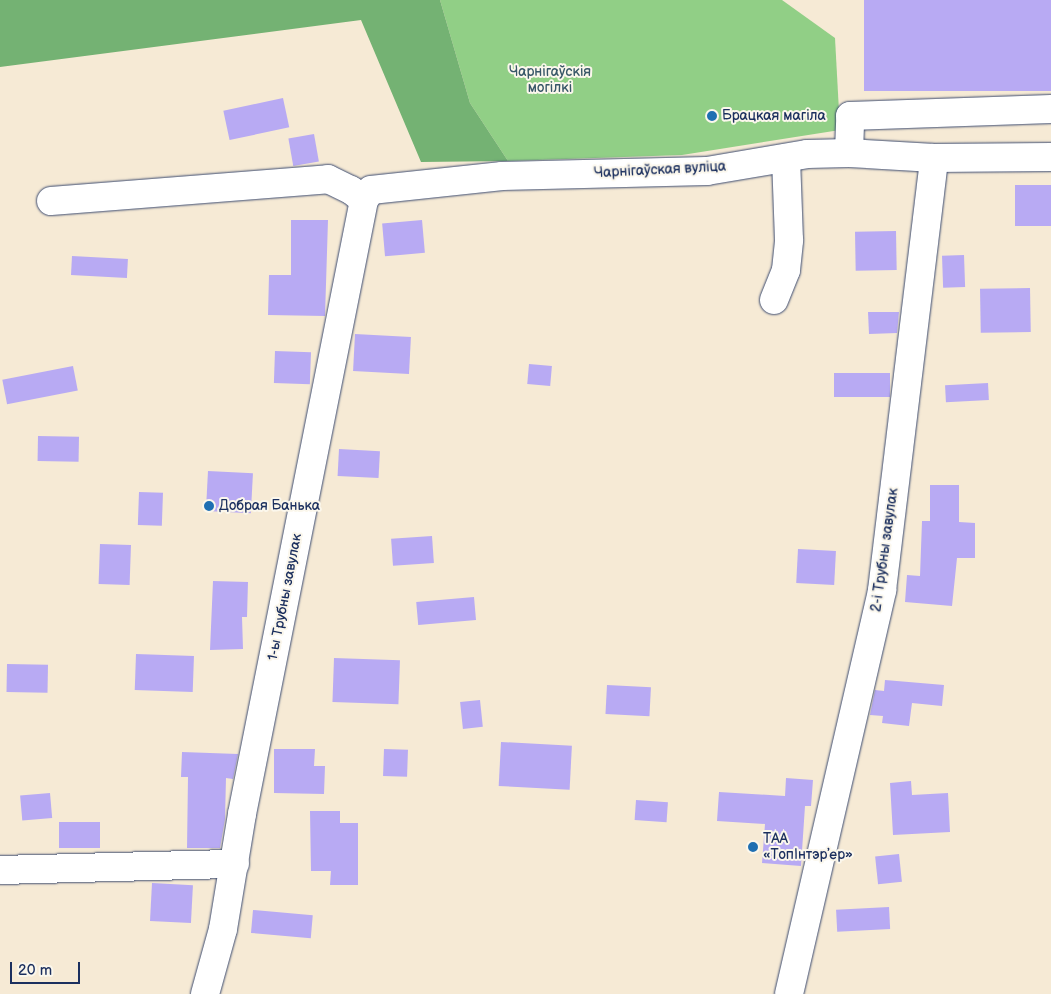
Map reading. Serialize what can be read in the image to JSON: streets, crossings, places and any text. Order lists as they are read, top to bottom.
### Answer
{
  "streets": {
    "street": ["Чарнігаўская вуліца", "2-і Трубны завулак", "1-ы Трубны завулак"]
  },
  "crossings": [
    ["Чарнігаўская вуліца", "2-і Трубны завулак"],
    ["Чарнігаўская вуліца", "1-ы Трубны завулак"]
  ],
  "parks": ["Чарнігаўскія могілкі"],
  "places": ["Брацкая магіла", "Добрая Банька", "ТАА «ТопІнтэрʼер»"],
  "scale_bar": "20 m"
}
